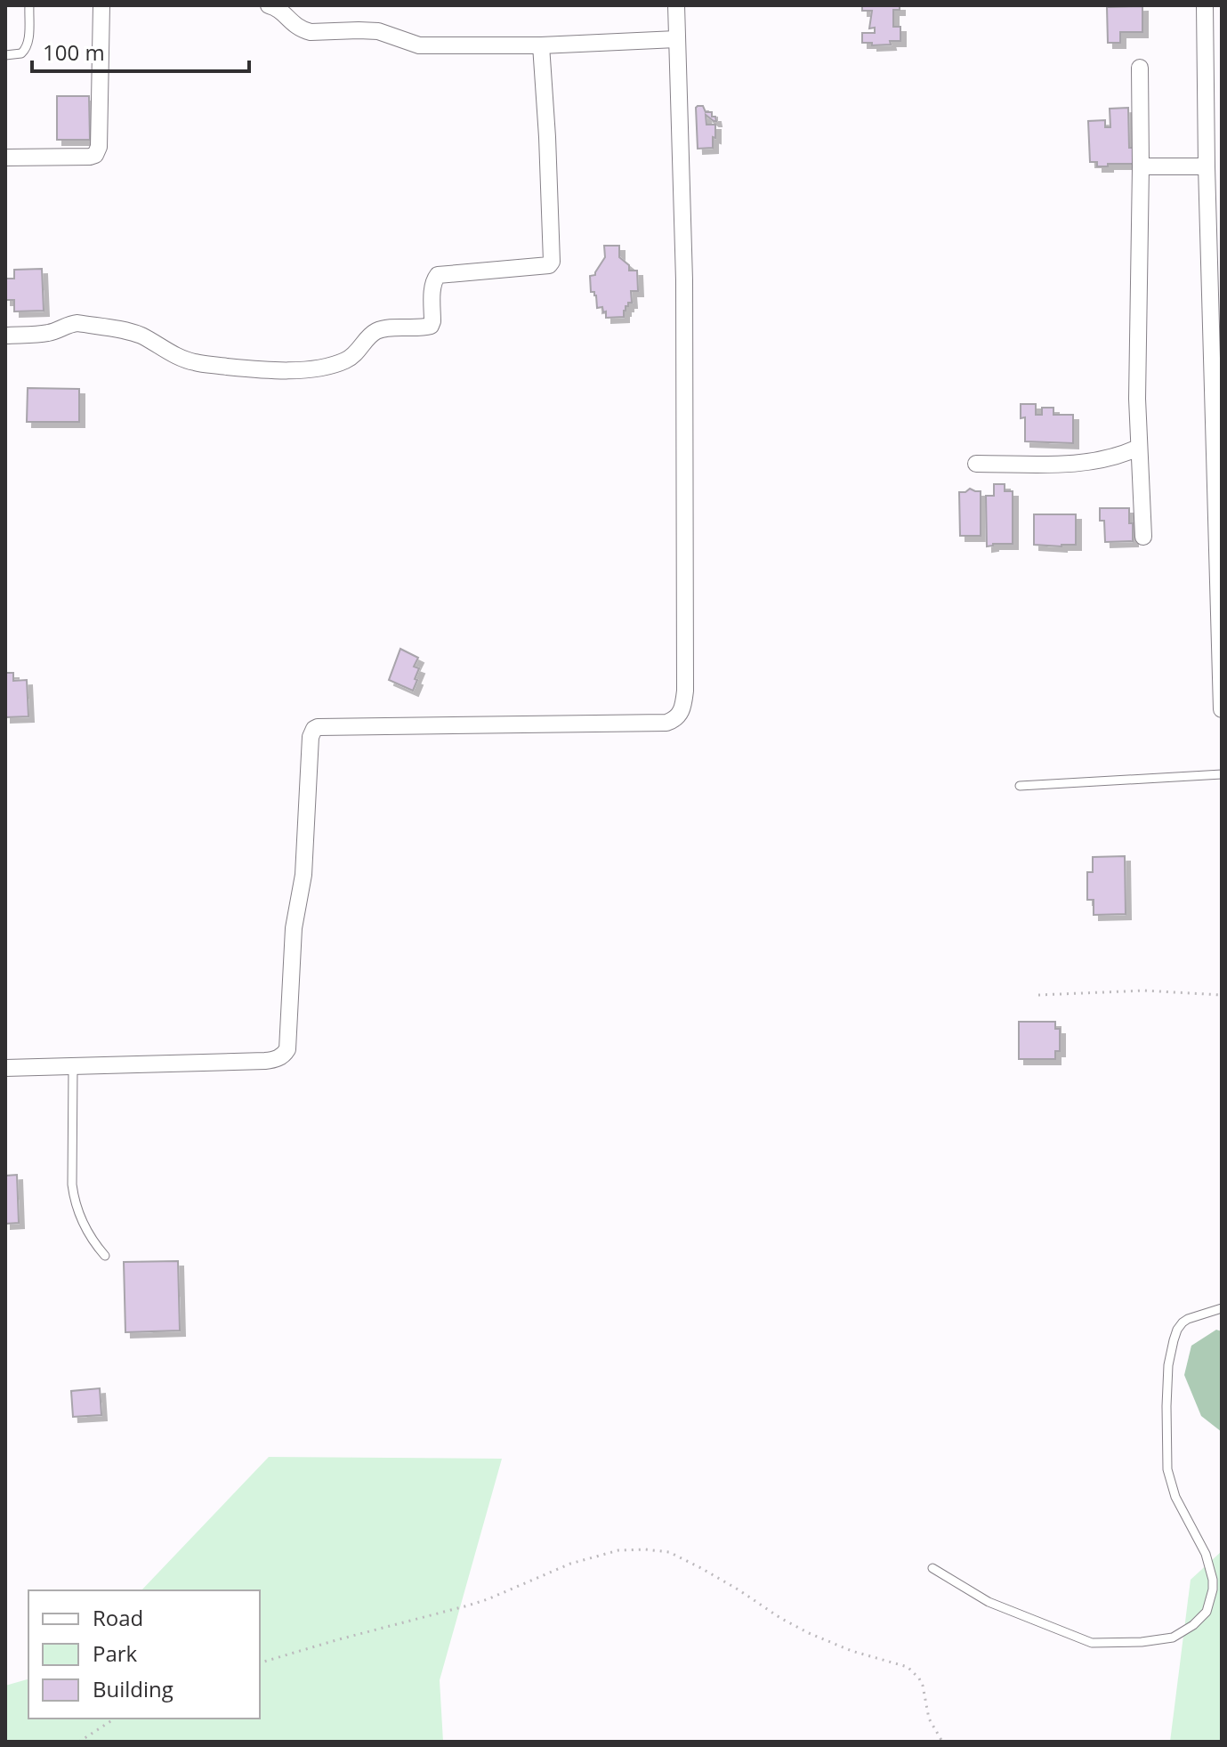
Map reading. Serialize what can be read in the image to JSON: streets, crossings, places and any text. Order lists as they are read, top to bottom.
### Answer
{
  "legend": ["Road", "Park", "Building"],
  "scale_bar": "100 m"
}
